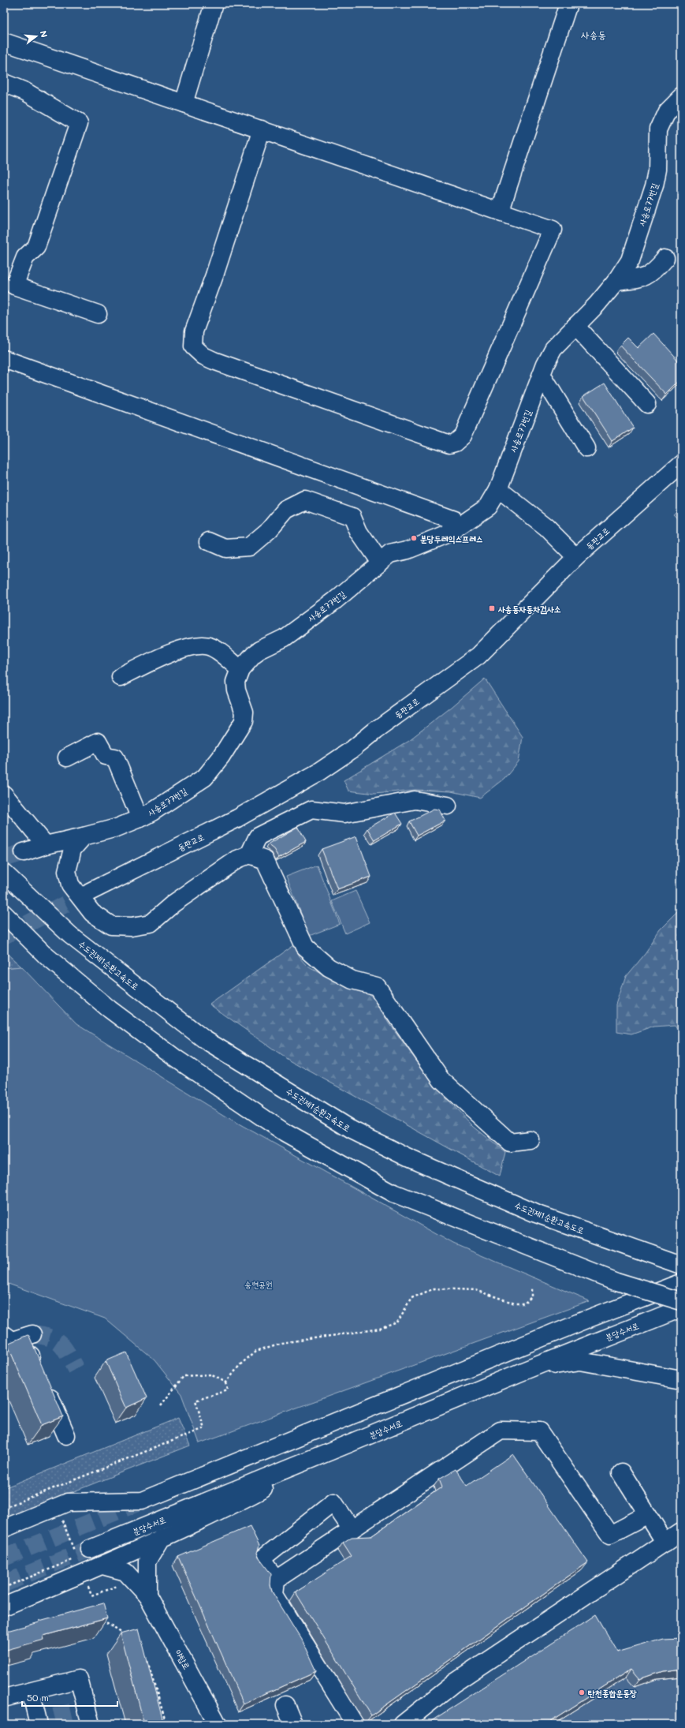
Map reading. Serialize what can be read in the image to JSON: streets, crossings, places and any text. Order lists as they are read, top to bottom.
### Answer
{
  "streets": {
    "main road": [
      "사송로77번길",
      "동판교로",
      "수도권제1순환고속도로",
      "분당수서로",
      "야탑로"
    ]
  },
  "districts": ["사송동"],
  "parks": ["송현공원"],
  "places": {
    "other": ["분당두레익스프레스", "탄천종합운동장"],
    "transit": ["사송동자동차검사소"]
  },
  "scale_bar": "50 m",
  "north": "right"
}
